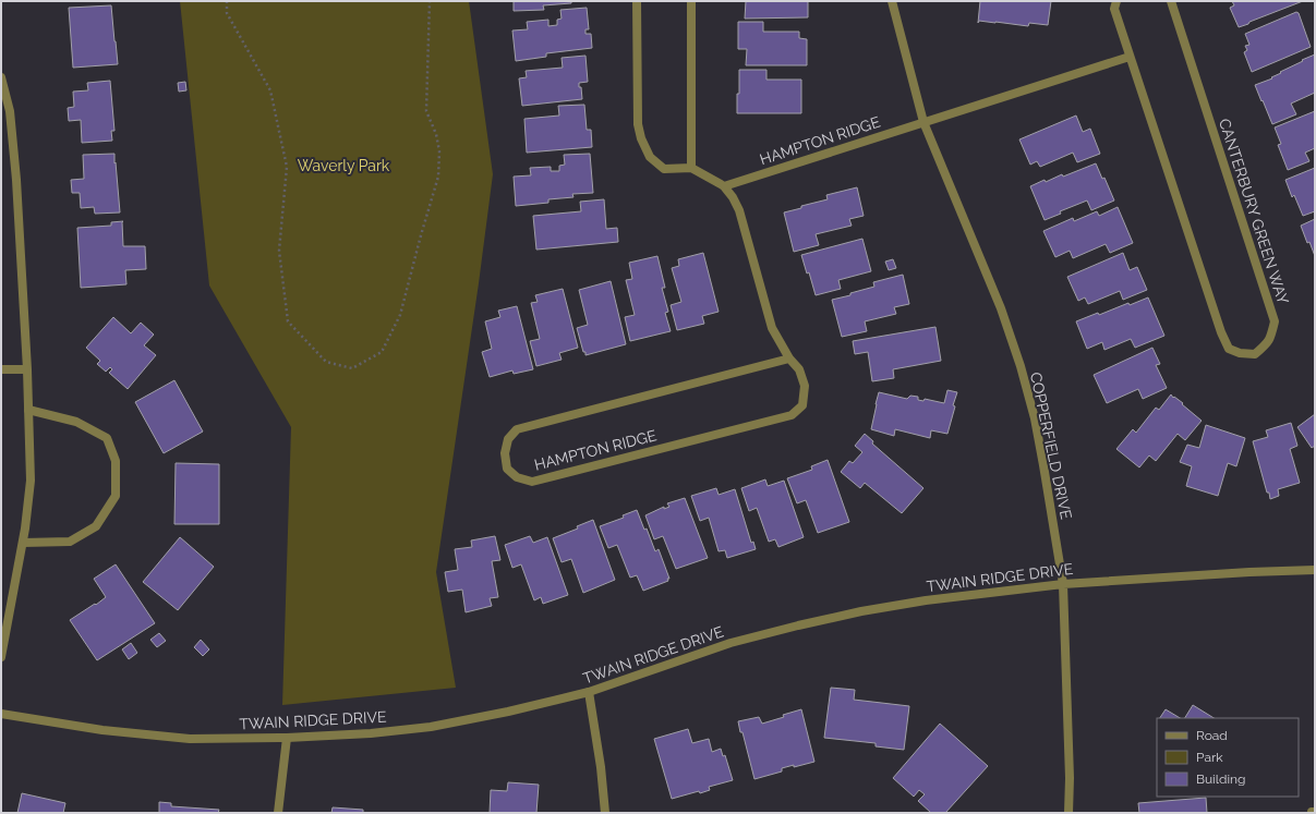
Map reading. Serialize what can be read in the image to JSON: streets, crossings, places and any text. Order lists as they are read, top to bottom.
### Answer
{
  "streets": {
    "street": [
      "HAMPTON RIDGE",
      "CANTERBURY GREEN WAY",
      "COPPERFIELD DRIVE",
      "TWAIN RIDGE DRIVE"
    ]
  },
  "crossings": [
    ["HAMPTON RIDGE", "COPPERFIELD DRIVE"],
    ["COPPERFIELD DRIVE", "TWAIN RIDGE DRIVE"]
  ],
  "parks": ["Waverly Park"],
  "legend": ["Road", "Park", "Building"]
}
